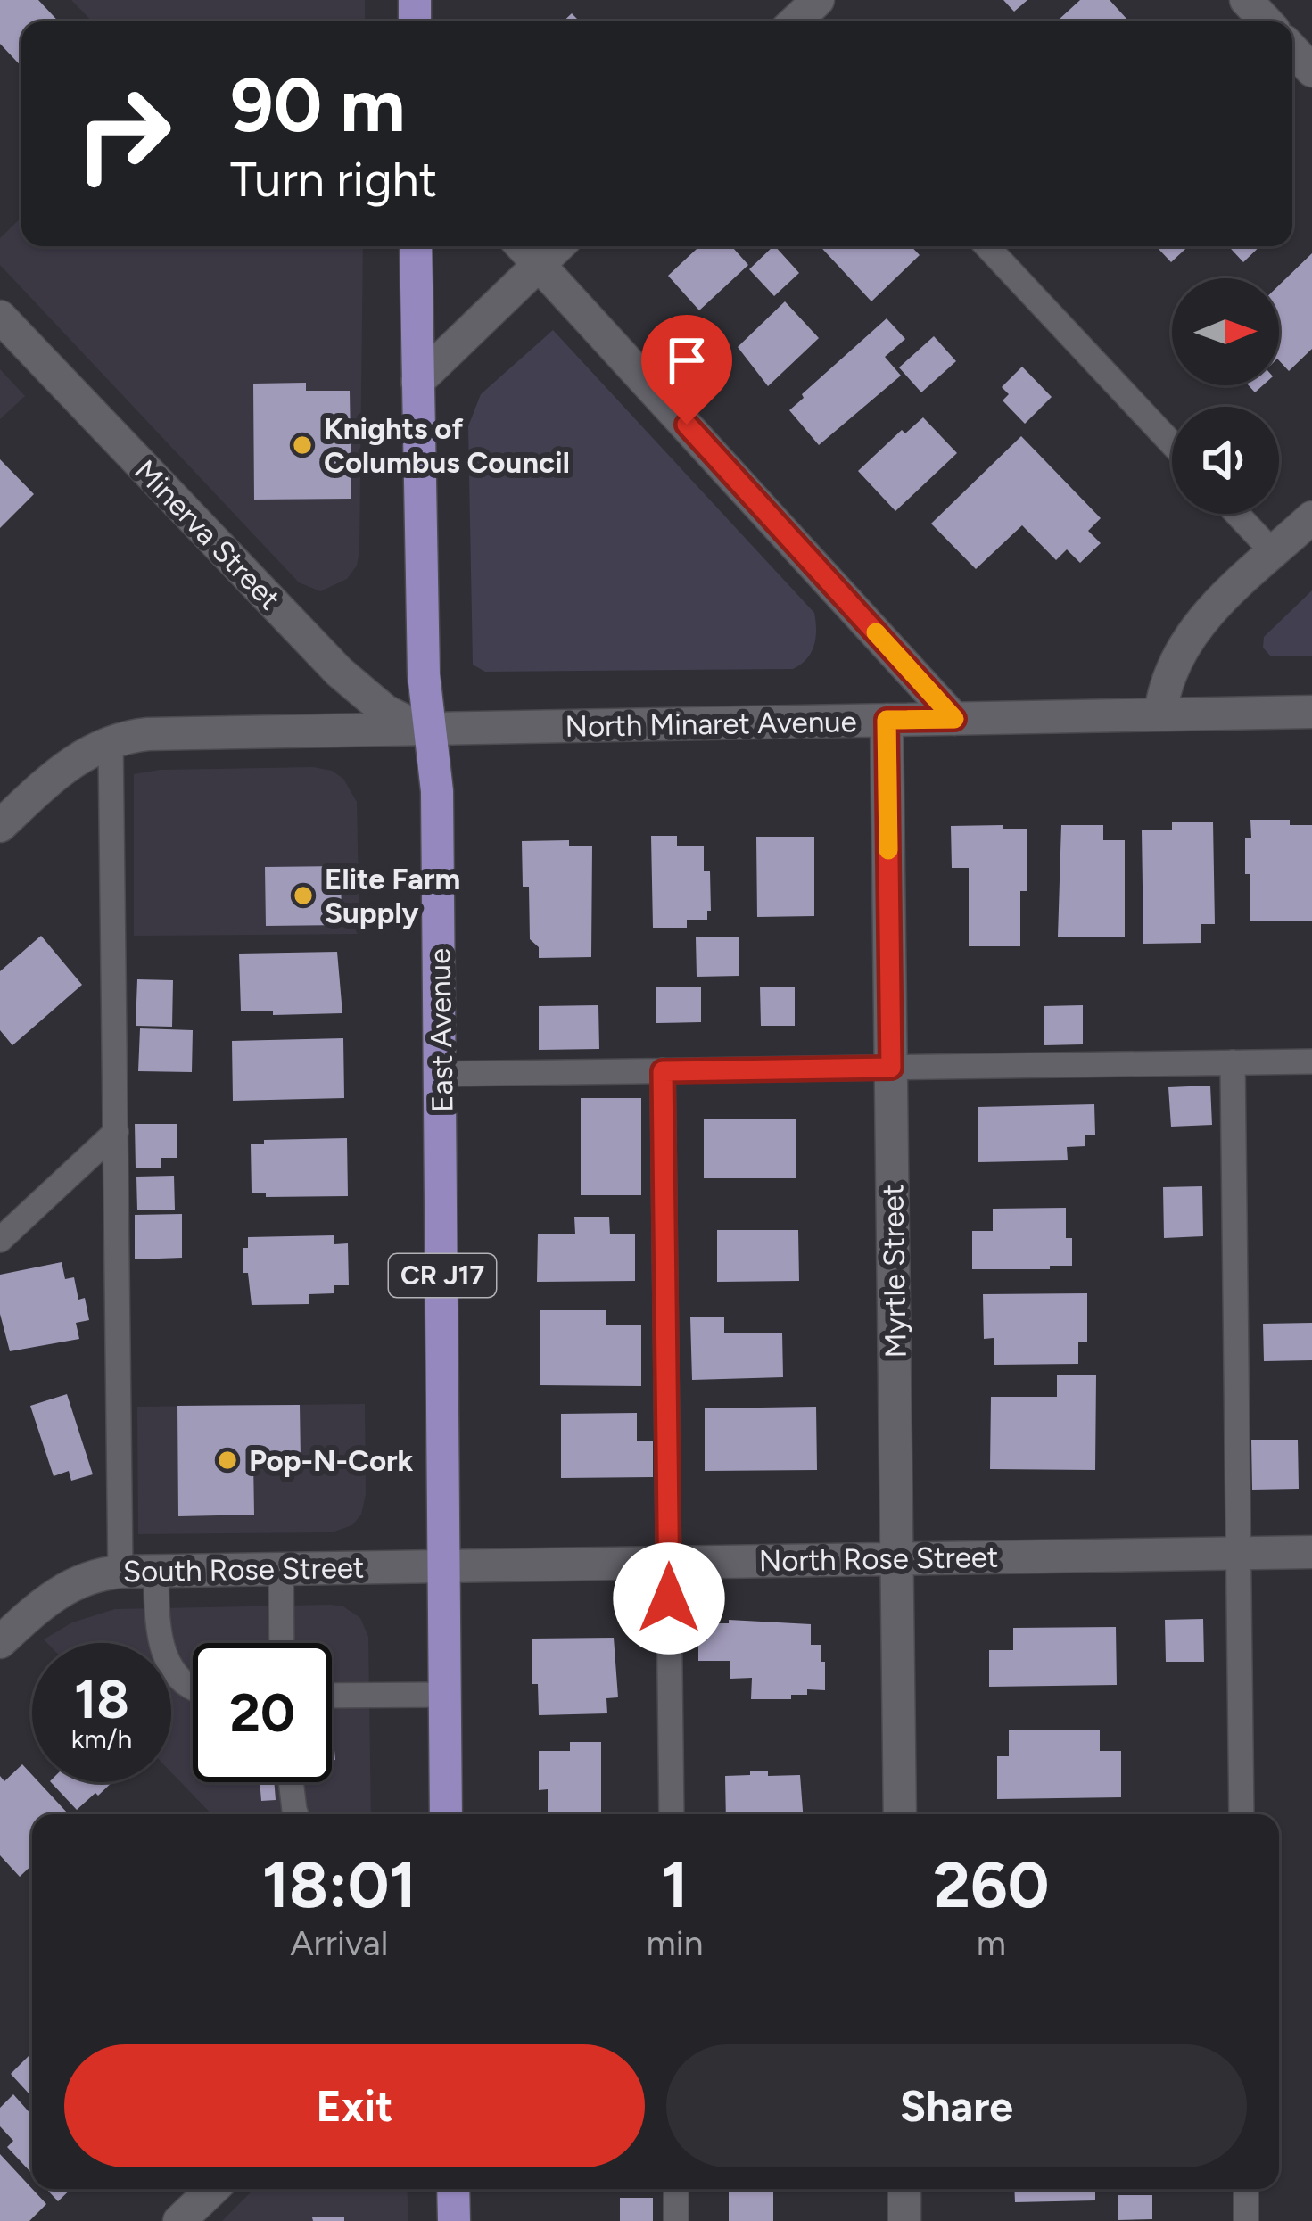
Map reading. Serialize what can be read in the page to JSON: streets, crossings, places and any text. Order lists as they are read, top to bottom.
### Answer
{
  "streets": {
    "main road": ["East Avenue", "CR J17"],
    "street": [
      "Minerva Street",
      "North Minaret Avenue",
      "Myrtle Street",
      "North Rose Street",
      "South Rose Street"
    ]
  },
  "crossings": [
    ["Minerva Street", "North Minaret Avenue"],
    ["Minerva Street", "East Avenue"],
    ["North Minaret Avenue", "East Avenue"],
    ["North Minaret Avenue", "Myrtle Street"],
    ["East Avenue", "North Rose Street"],
    ["East Avenue", "South Rose Street"],
    ["Myrtle Street", "North Rose Street"],
    ["North Rose Street", "South Rose Street"]
  ],
  "places": ["Knights of Columbus Council", "Elite Farm Supply", "Pop-N-Cork"],
  "north": "right",
  "page": {
    "turn": ["90 m", "Turn right"],
    "speed": "18 km/h",
    "limit": "20",
    "eta": [
      "18:01",
      "Arrival",
      "1",
      "min",
      "260",
      "m"
    ],
    "buttons": ["Exit", "Share"]
  }
}
